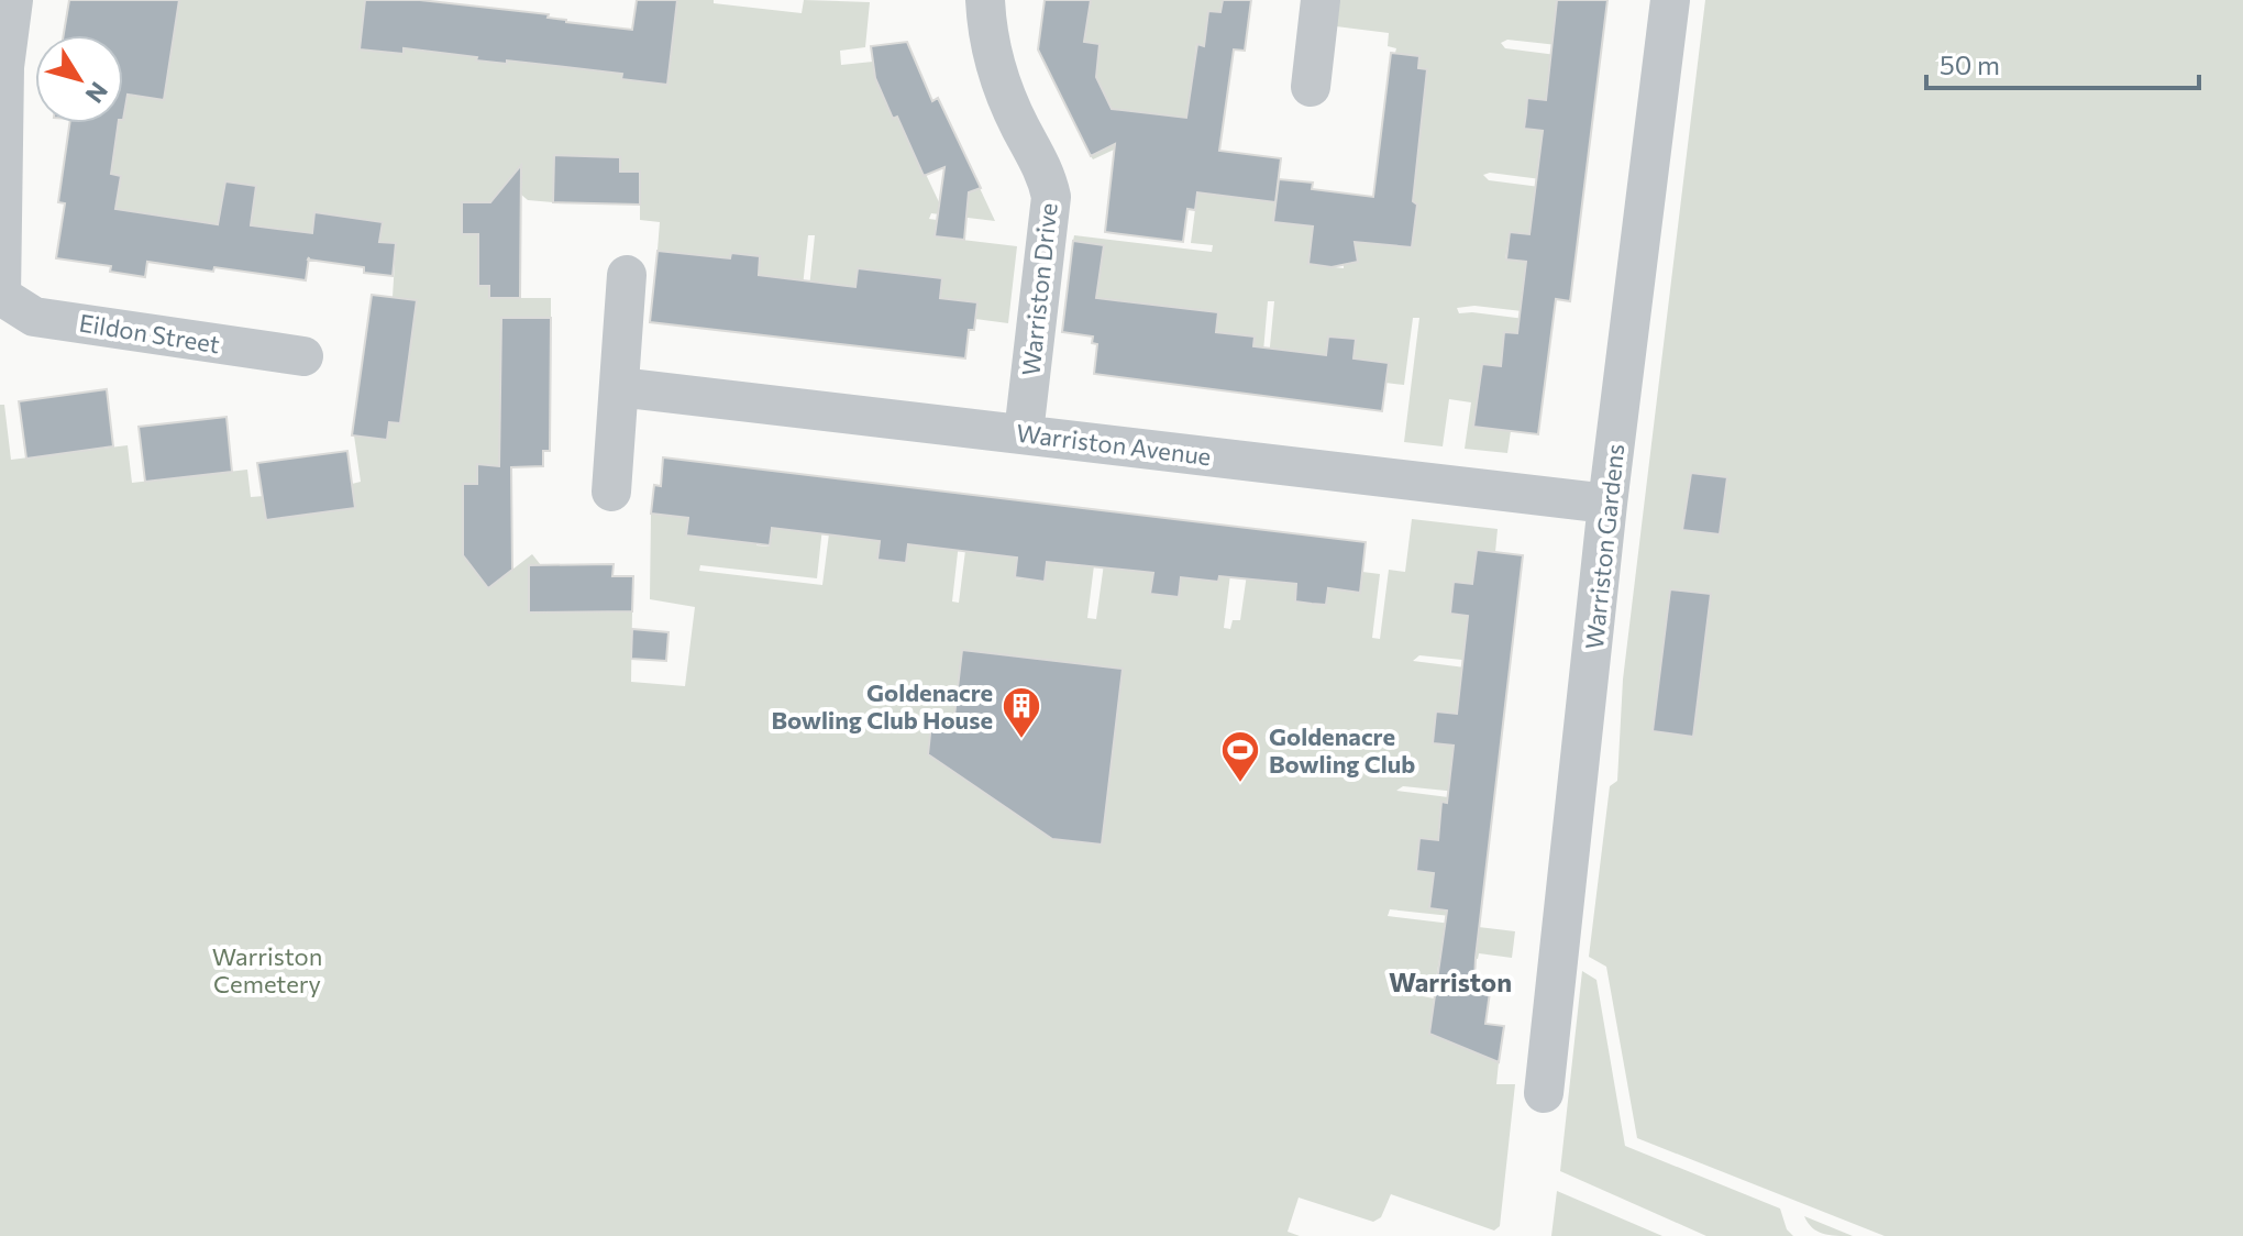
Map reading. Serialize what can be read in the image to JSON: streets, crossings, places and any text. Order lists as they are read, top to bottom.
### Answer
{
  "streets": {
    "street": [
      "Warriston Drive",
      "Eildon Street",
      "Warriston Avenue",
      "Warriston Gardens"
    ]
  },
  "crossings": [
    ["Warriston Drive", "Warriston Avenue"],
    ["Warriston Avenue", "Warriston Gardens"]
  ],
  "districts": ["Warriston"],
  "parks": ["Warriston Cemetery"],
  "places": {
    "building": ["Goldenacre Bowling Club House"],
    "sports": ["Goldenacre Bowling Club"]
  },
  "scale_bar": "50 m",
  "north": "bottom right"
}
